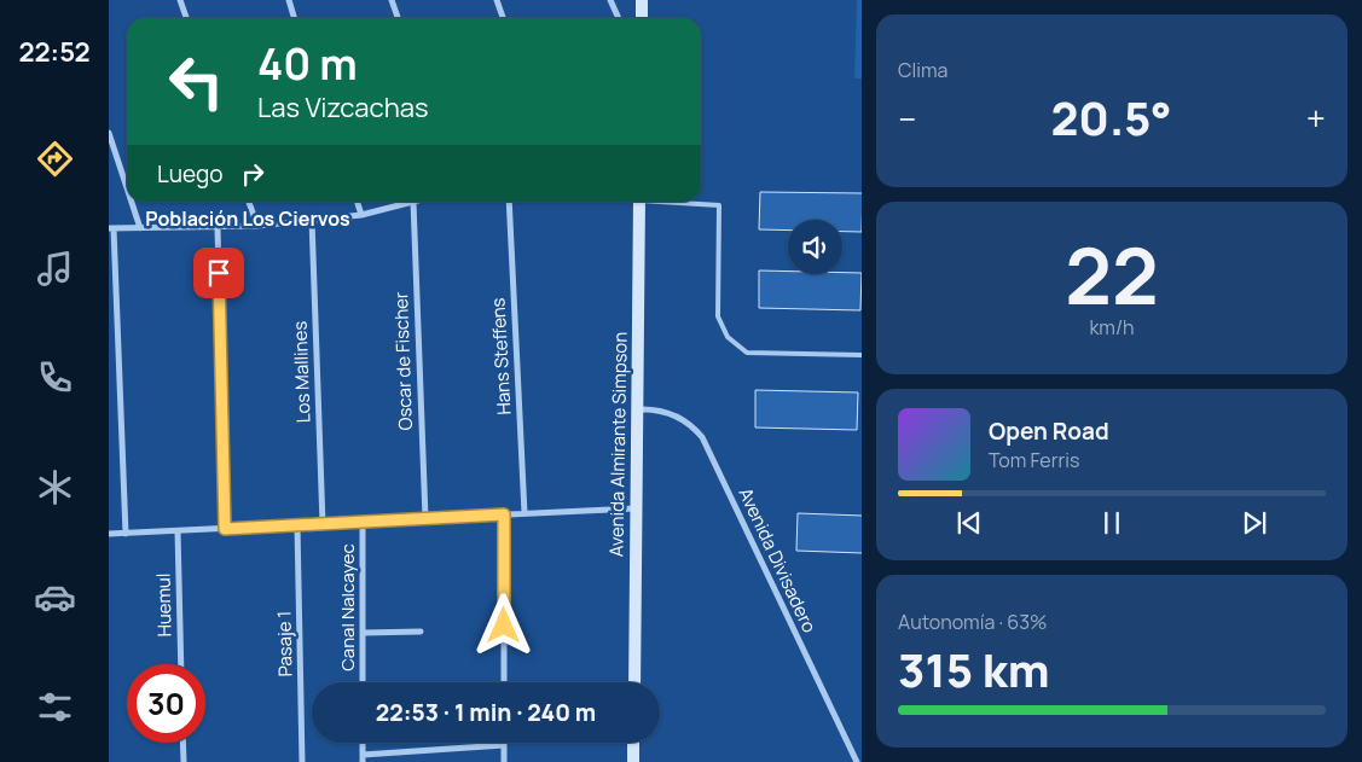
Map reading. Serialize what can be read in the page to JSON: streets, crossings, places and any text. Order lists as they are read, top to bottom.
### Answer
{
  "streets": {
    "street": [
      "Hans Steffens",
      "Oscar de Fischer",
      "Los Mallines",
      "Avenida Almirante Simpson",
      "Avenida Divisadero",
      "Huemul",
      "Canal Nalcayec",
      "Pasaje 1"
    ]
  },
  "crossings": [
    ["Avenida Almirante Simpson", "Avenida Divisadero"]
  ],
  "districts": ["Población Los Ciervos"],
  "page": {
    "tabs": "22:52",
    "tile": [
      "Clima",
      ["22", "km/h"],
      ["Autonomía · 63%", "315 km"]
    ],
    "turn": ["40 m", "Las Vizcachas"],
    "heat": ["−", "20.5°", "+"],
    "then": "Luego",
    "song": ["Open Road", "Tom Ferris"],
    "limit": "30",
    "trip": "22:53 · 1 min · 240 m"
  }
}
